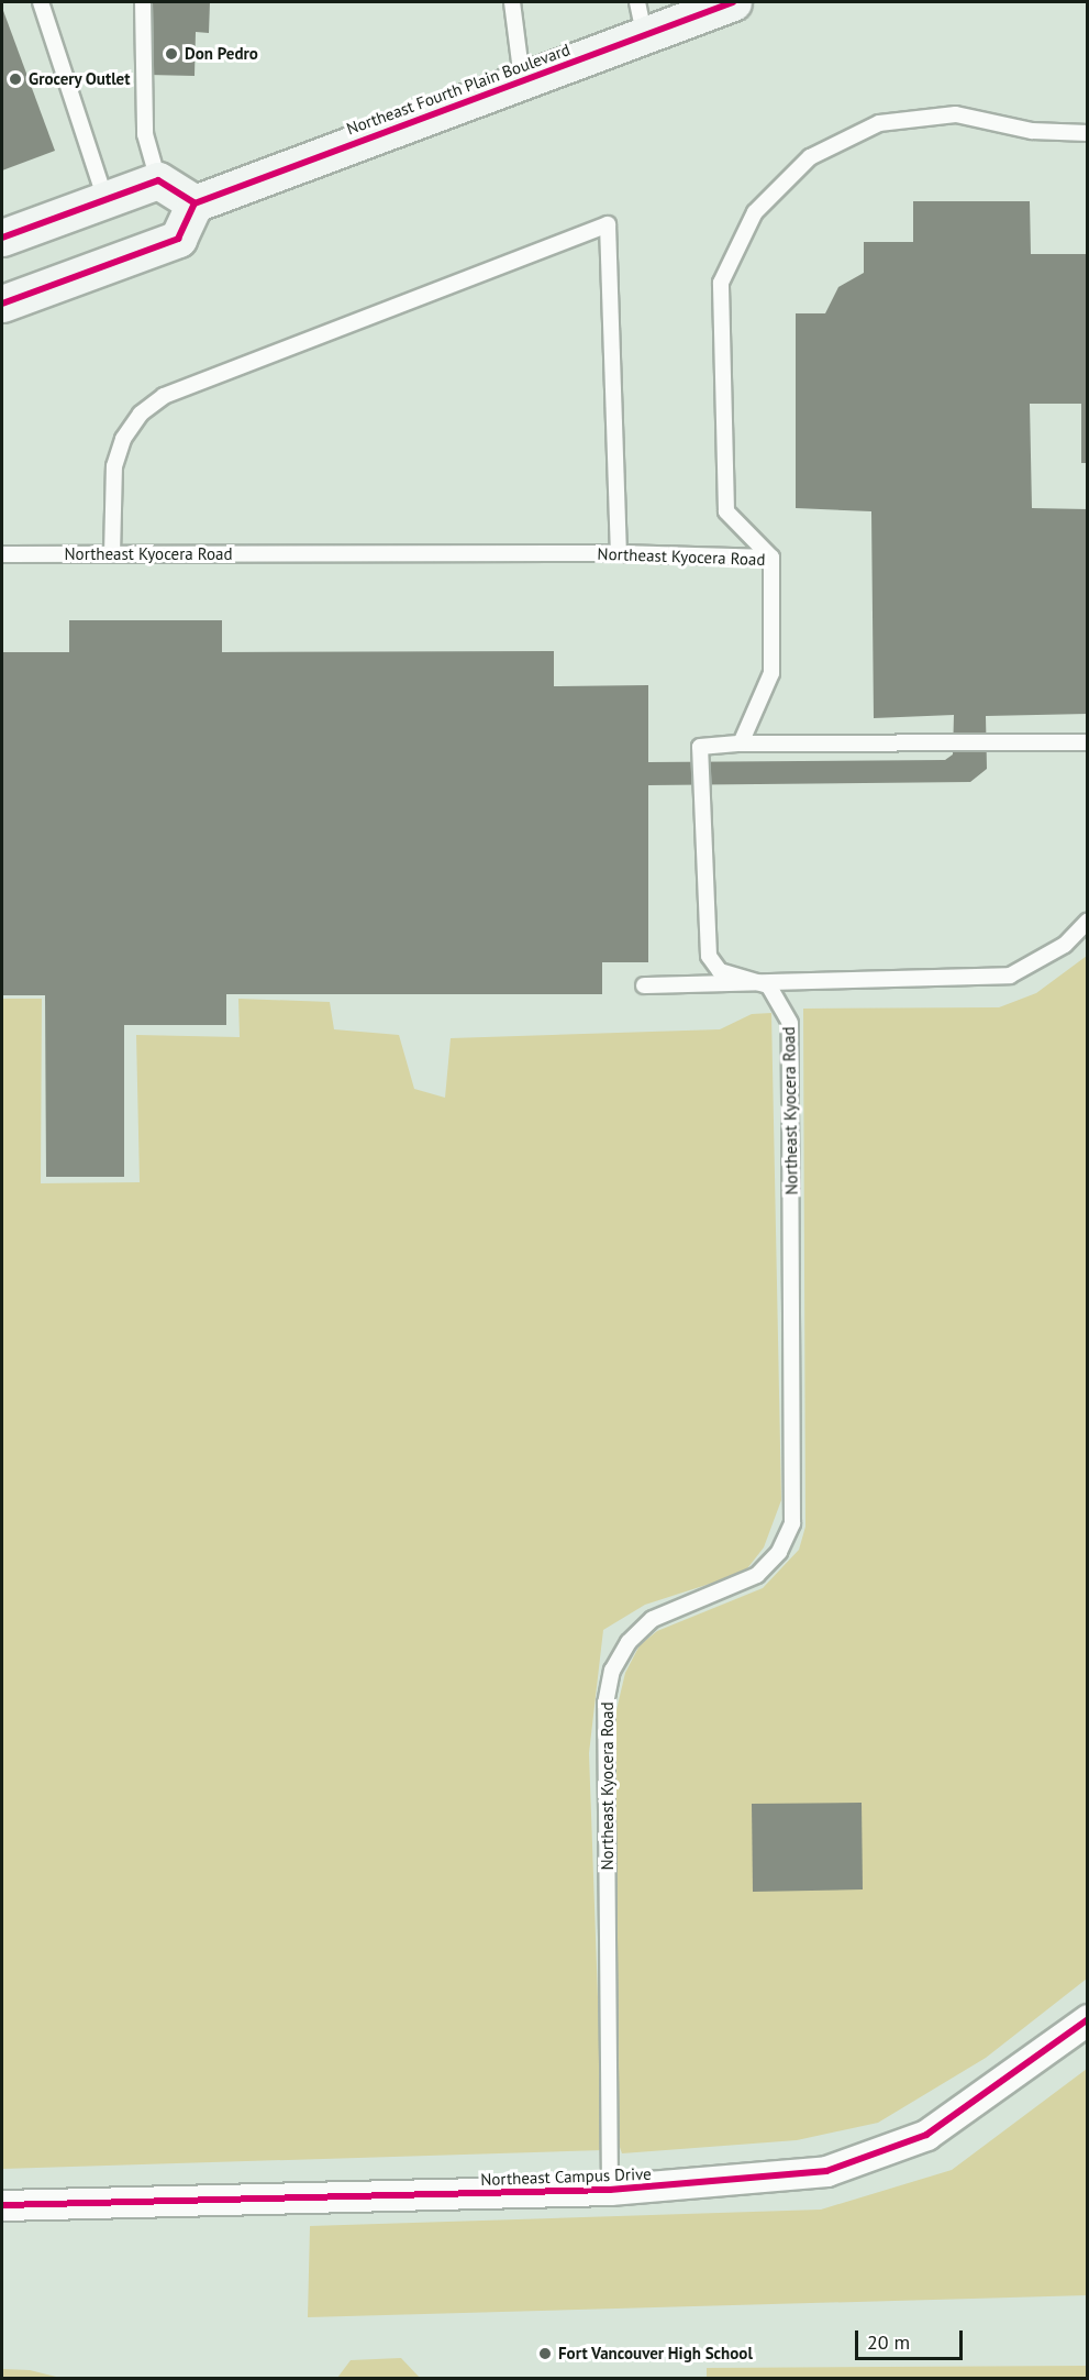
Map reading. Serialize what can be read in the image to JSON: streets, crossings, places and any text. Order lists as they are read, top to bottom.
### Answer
{
  "streets": {
    "main road": ["Northeast Fourth Plain Boulevard"],
    "street": ["Northeast Campus Drive"],
    "lane": ["Northeast Kyocera Road"]
  },
  "crossings": [
    ["Northeast Kyocera Road", "Northeast Campus Drive"]
  ],
  "places": ["Don Pedro", "Grocery Outlet", "Fort Vancouver High School"],
  "scale_bar": "20 m"
}
